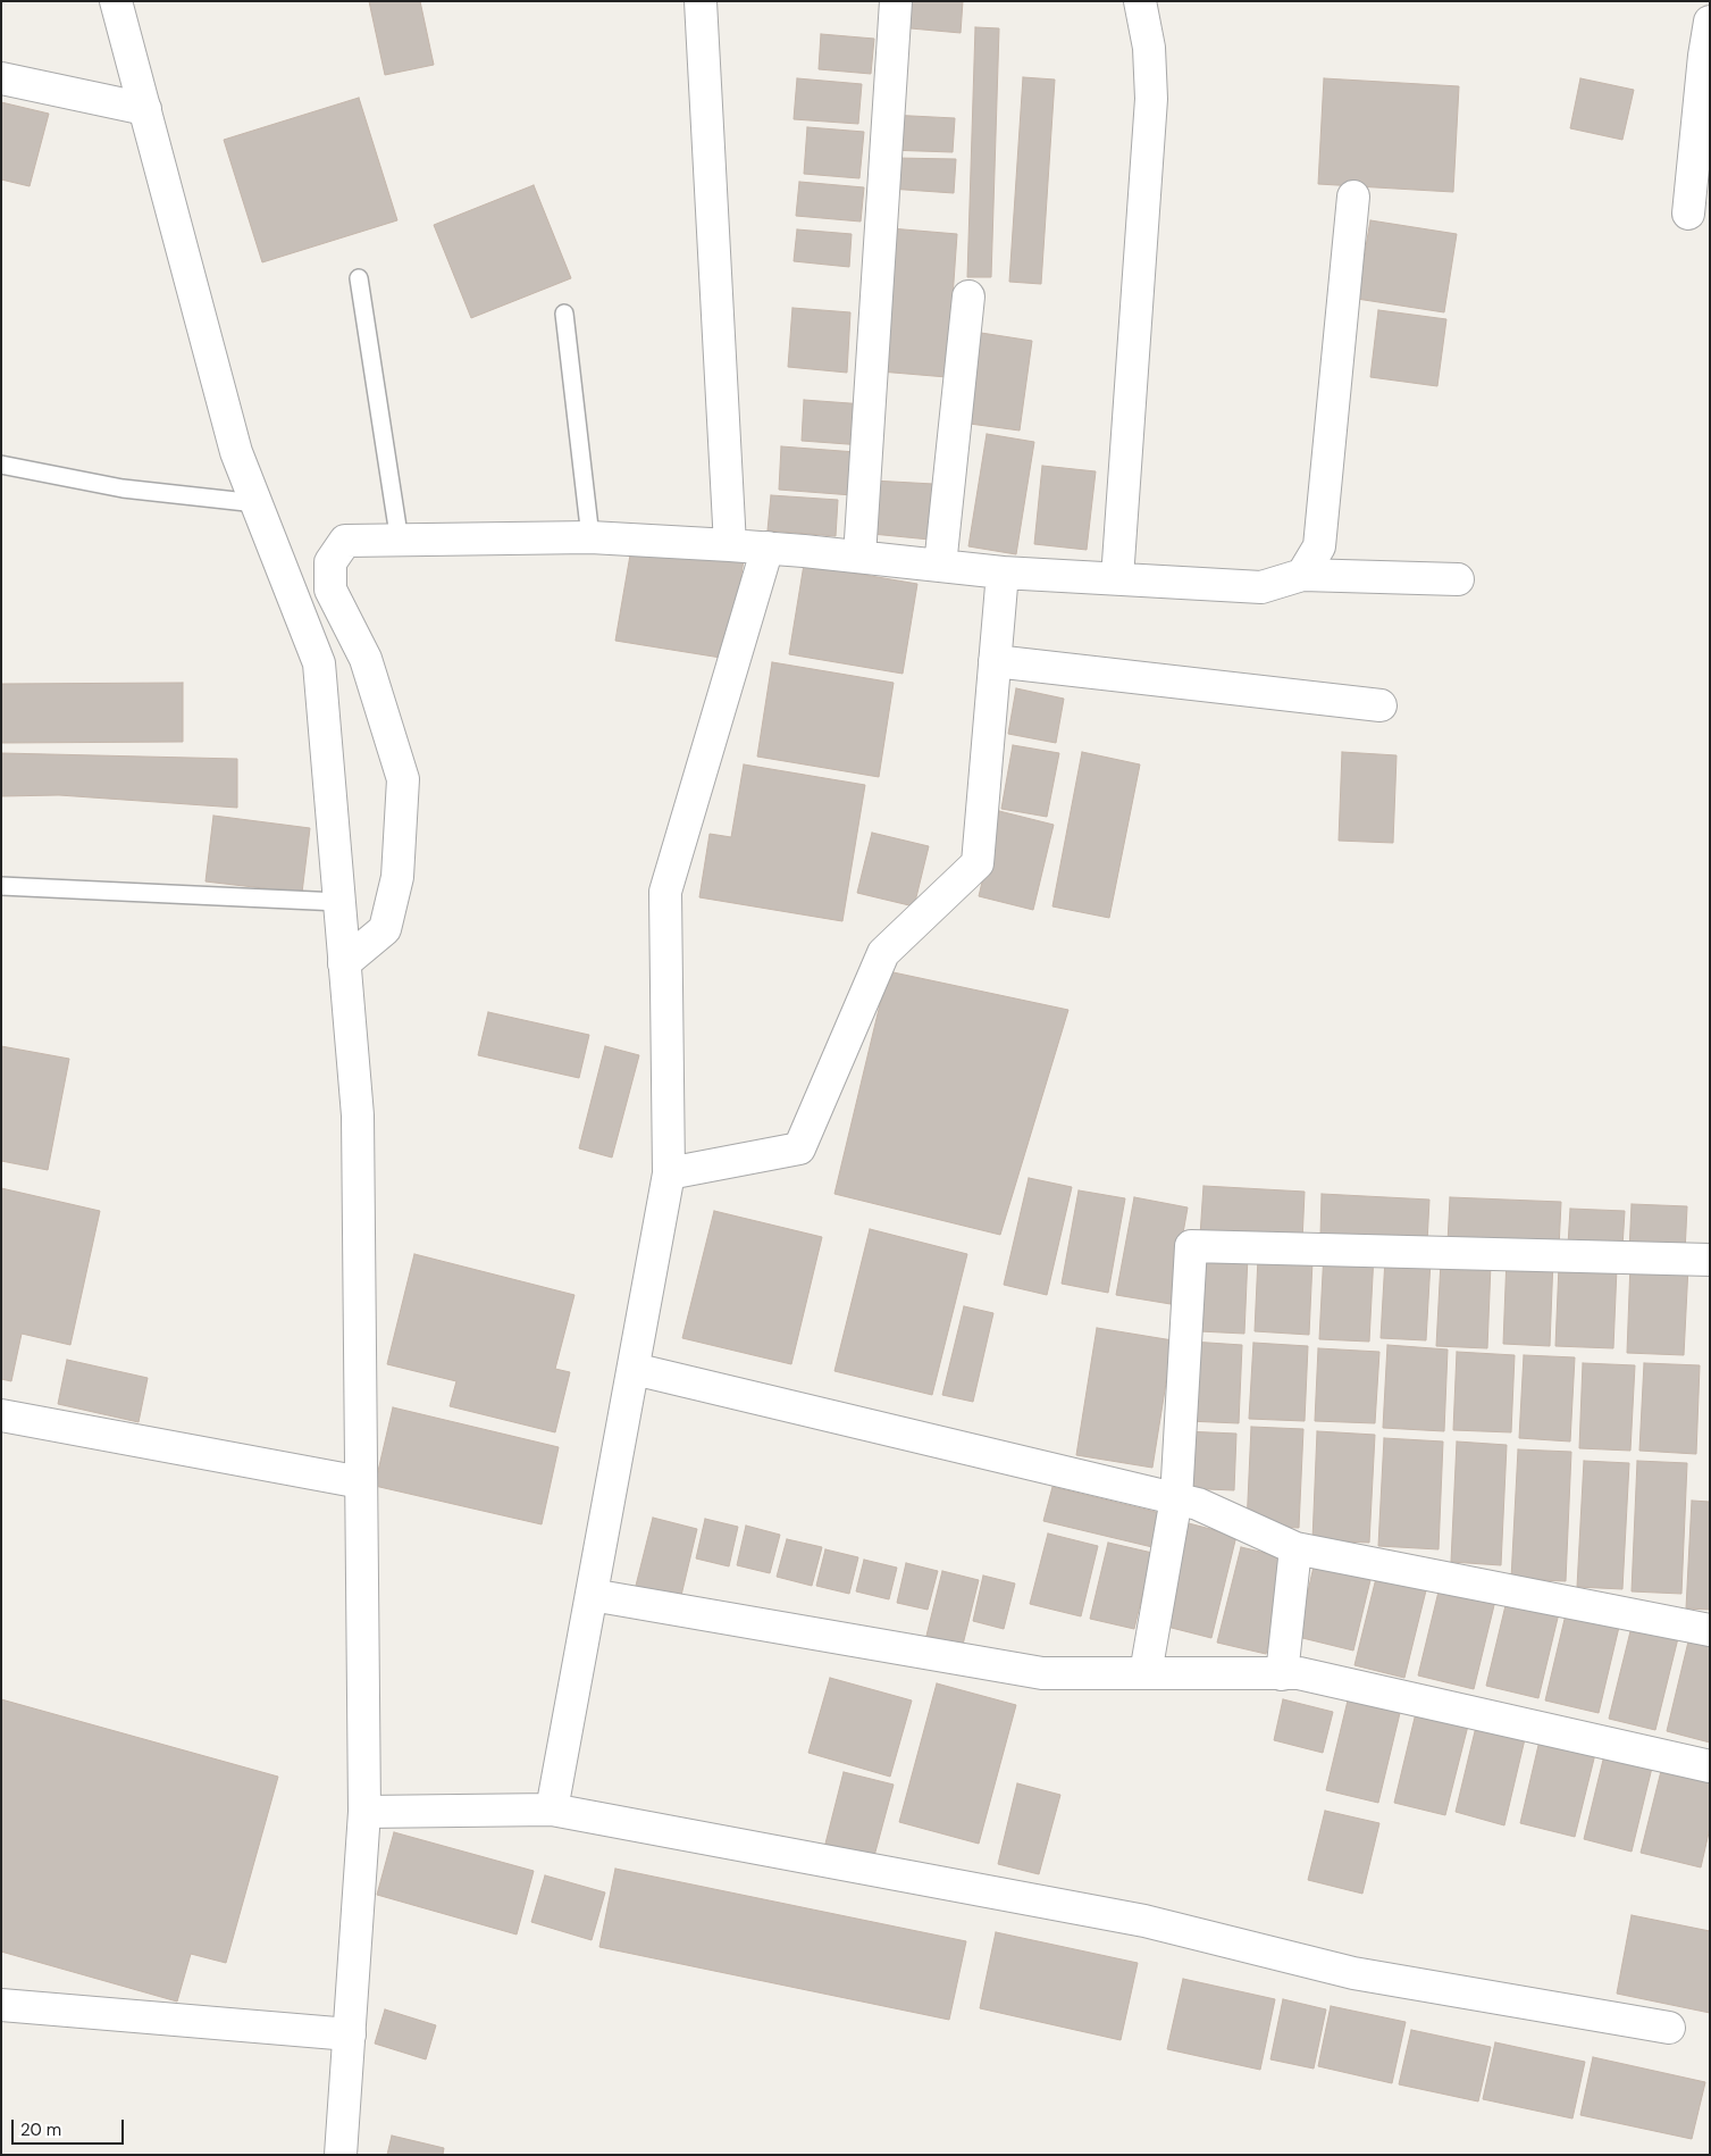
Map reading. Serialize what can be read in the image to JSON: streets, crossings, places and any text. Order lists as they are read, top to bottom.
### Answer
{
  "scale_bar": "20 m"
}
